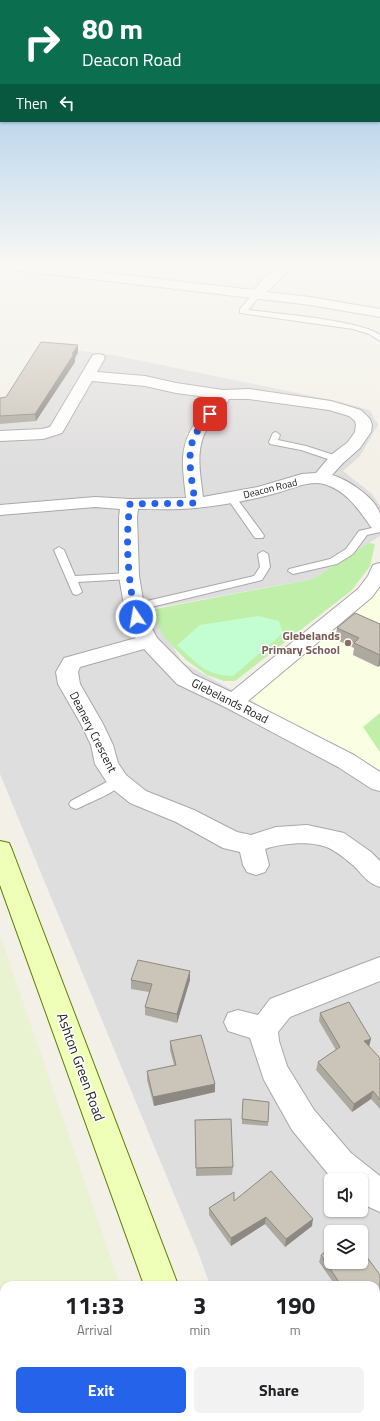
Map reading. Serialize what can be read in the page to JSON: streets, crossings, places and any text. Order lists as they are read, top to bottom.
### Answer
{
  "streets": {
    "street": [
      "Deacon Road",
      "Glebelands Road",
      "Deanery Crescent",
      "Ashton Green Road"
    ]
  },
  "crossings": [
    ["Deacon Road", "Glebelands Road"],
    ["Glebelands Road", "Deanery Crescent"]
  ],
  "places": ["Glebelands Primary School"],
  "page": {
    "turn": ["80 m", "Deacon Road"],
    "then": "Then",
    "eta": [
      "11:33",
      "Arrival",
      "3",
      "min",
      "190",
      "m"
    ],
    "buttons": ["Exit", "Share"]
  }
}
